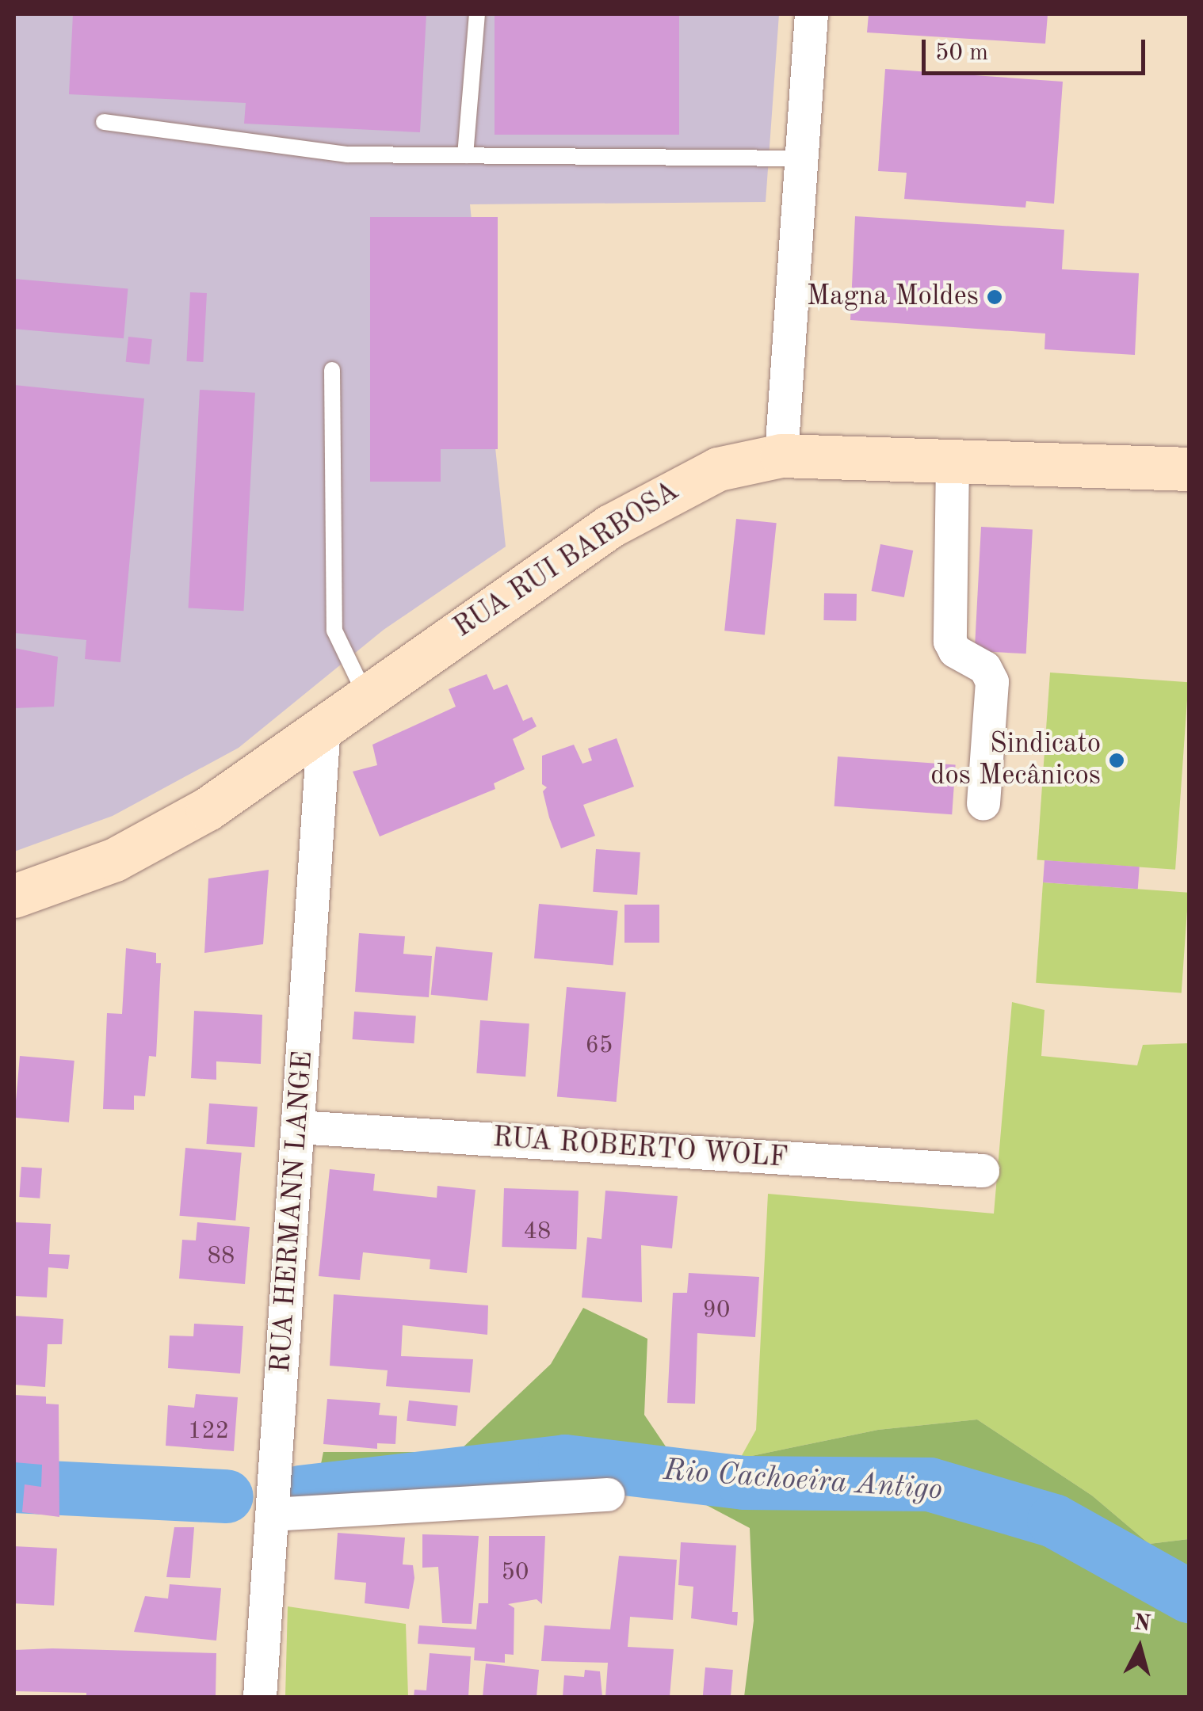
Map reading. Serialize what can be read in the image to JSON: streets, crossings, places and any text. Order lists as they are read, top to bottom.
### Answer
{
  "streets": {
    "main road": ["RUA RUI BARBOSA"],
    "street": ["RUA ROBERTO WOLF", "RUA HERMANN LANGE"]
  },
  "crossings": [
    ["RUA RUI BARBOSA", "RUA HERMANN LANGE"],
    ["RUA ROBERTO WOLF", "RUA HERMANN LANGE"]
  ],
  "water": ["Rio Cachoeira Antigo"],
  "places": ["Magna Moldes", "Sindicato dos Mecânicos"],
  "house_numbers": [
    "65",
    "48",
    "88",
    "90",
    "122",
    "50"
  ],
  "scale_bar": "50 m",
  "north": "top"
}
